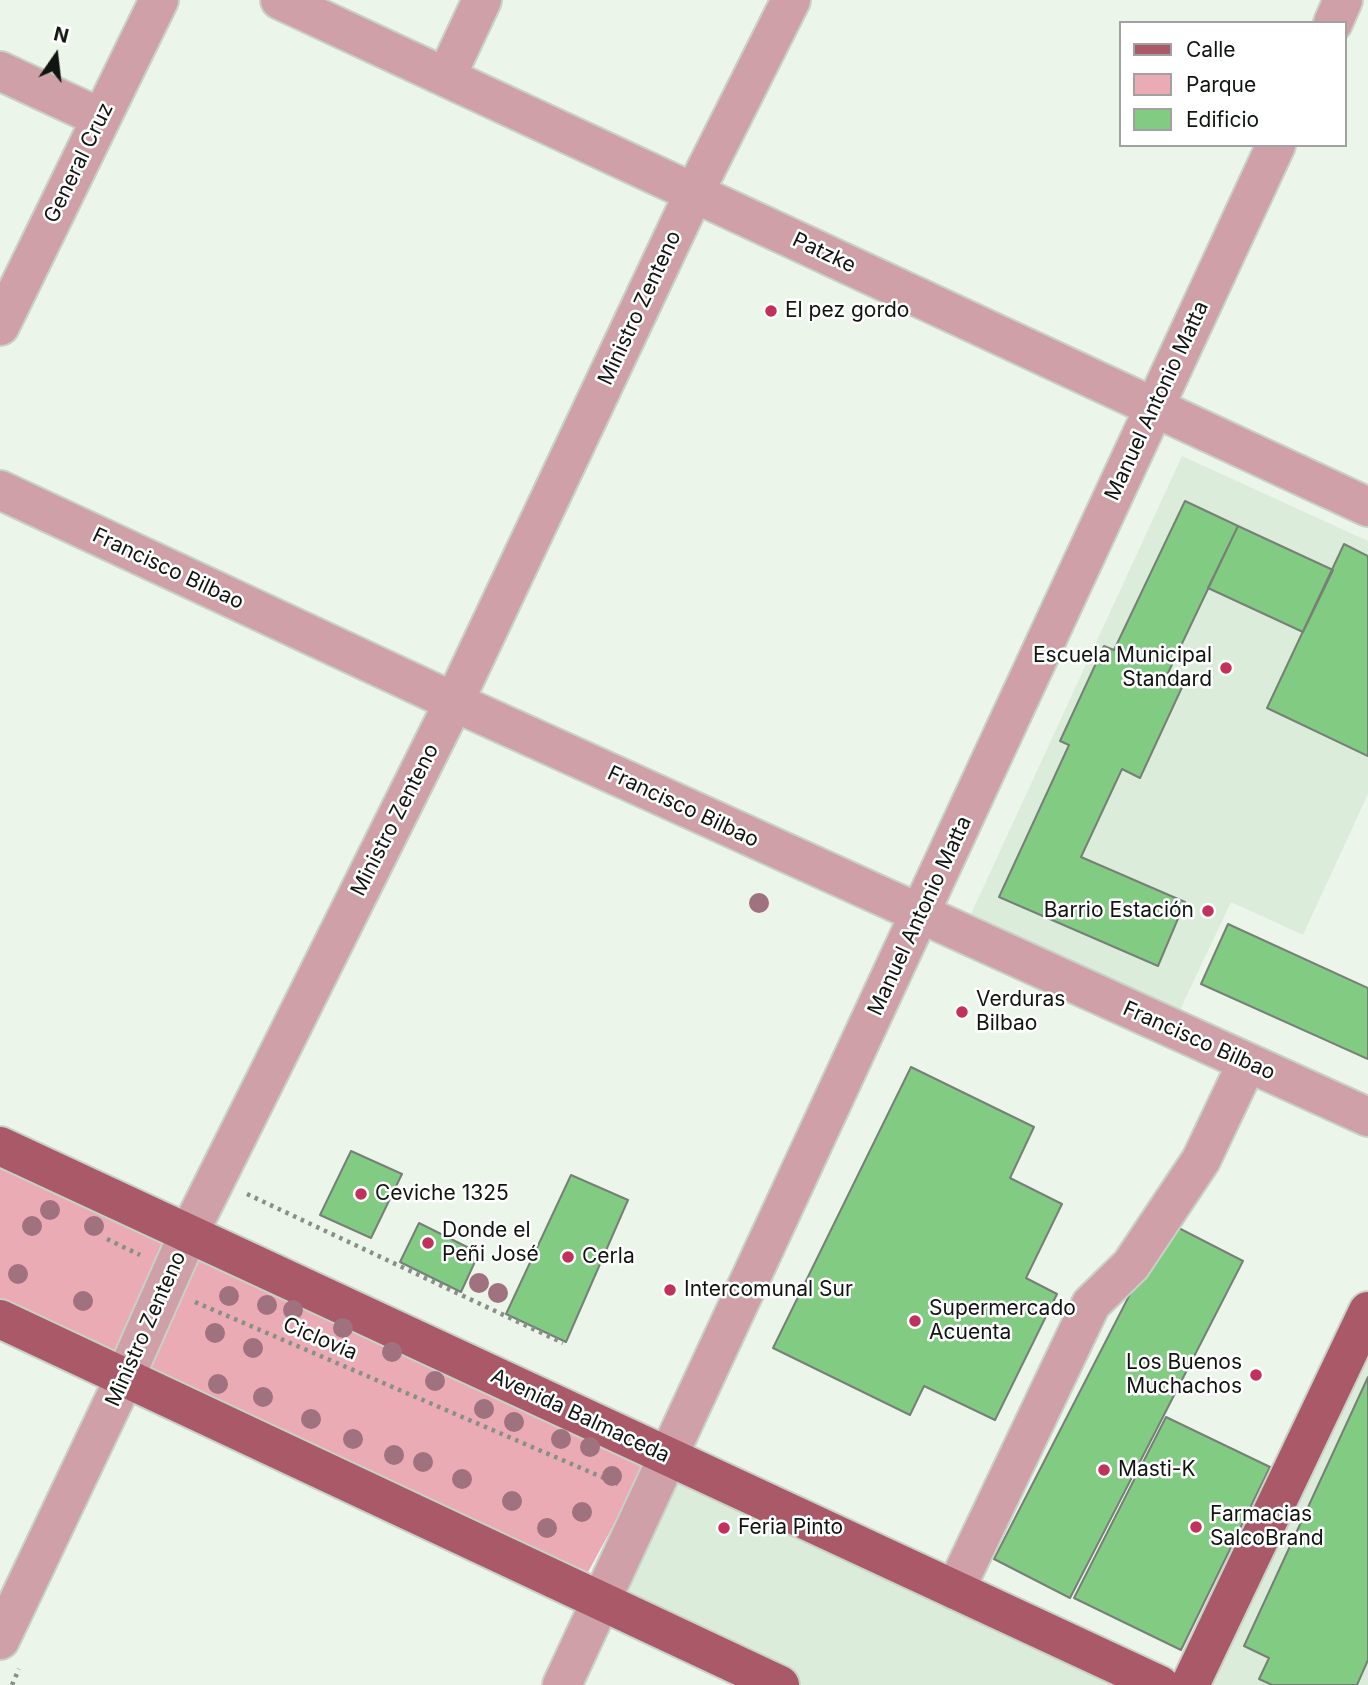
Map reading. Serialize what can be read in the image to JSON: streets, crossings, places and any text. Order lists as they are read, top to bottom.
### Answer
{
  "streets": {
    "main road": ["Avenida Balmaceda"],
    "street": [
      "General Cruz",
      "Patzke",
      "Ministro Zenteno",
      "Manuel Antonio Matta",
      "Francisco Bilbao"
    ],
    "path": ["Ciclovia"]
  },
  "crossings": [
    ["Patzke", "Ministro Zenteno"],
    ["Patzke", "Manuel Antonio Matta"],
    ["Ministro Zenteno", "Francisco Bilbao"],
    ["Ministro Zenteno", "Ciclovia"],
    ["Ministro Zenteno", "Avenida Balmaceda"],
    ["Manuel Antonio Matta", "Francisco Bilbao"],
    ["Manuel Antonio Matta", "Ciclovia"],
    ["Manuel Antonio Matta", "Avenida Balmaceda"]
  ],
  "places": [
    "El pez gordo",
    "Escuela Municipal Standard",
    "Barrio Estación",
    "Verduras Bilbao",
    "Ceviche 1325",
    "Donde el Peñi José",
    "Cerla",
    "Intercomunal Sur",
    "Supermercado Acuenta",
    "Los Buenos Muchachos",
    "Masti-K",
    "Farmacias SalcoBrand",
    "Feria Pinto"
  ],
  "legend": ["Calle", "Parque", "Edificio"],
  "north": "top"
}
